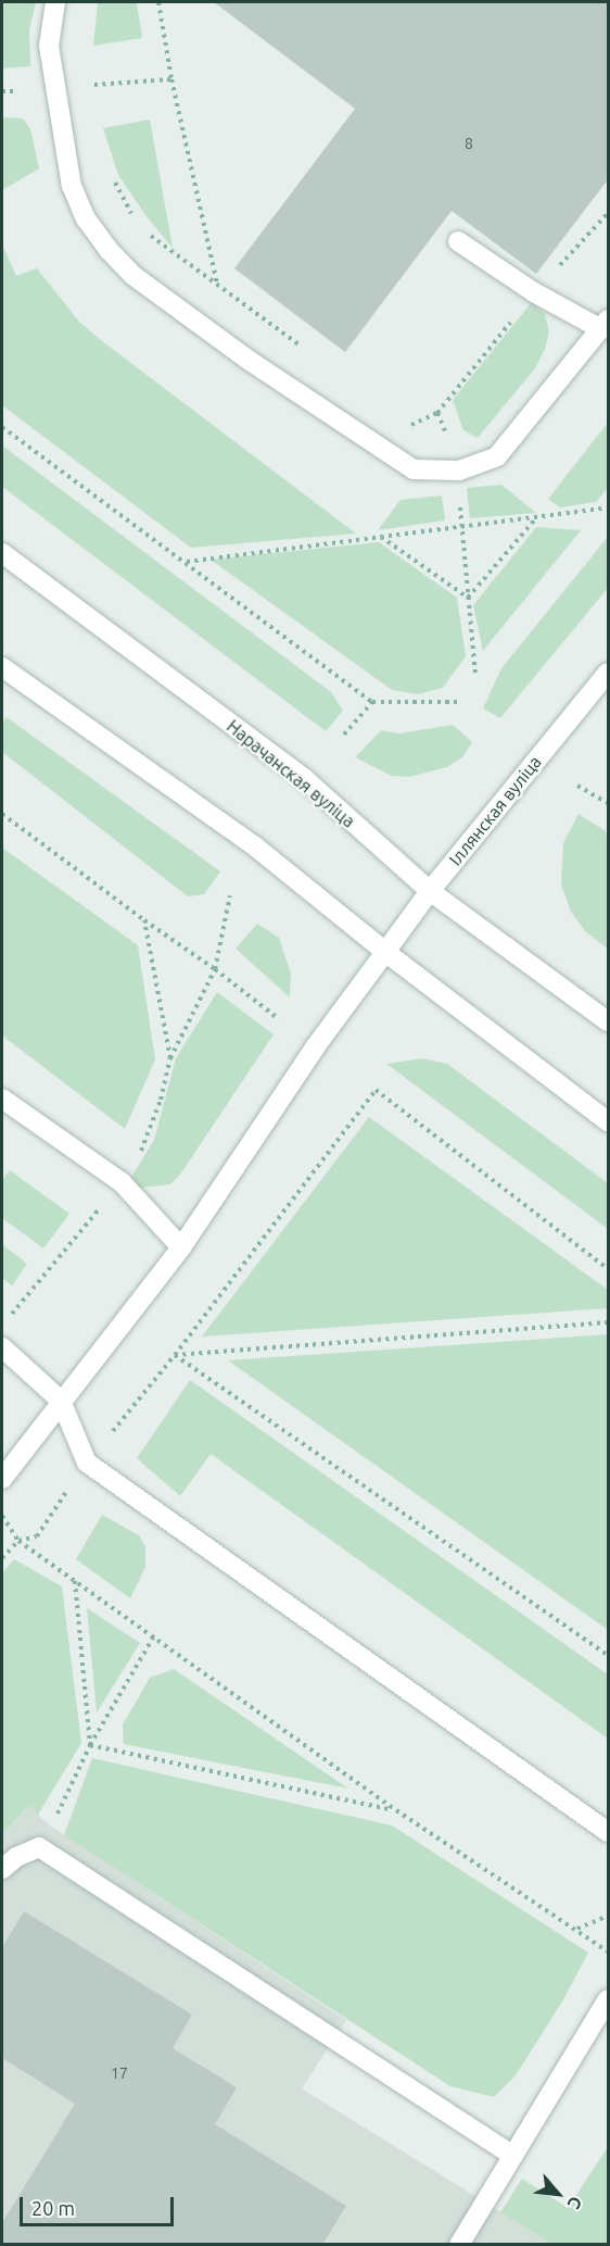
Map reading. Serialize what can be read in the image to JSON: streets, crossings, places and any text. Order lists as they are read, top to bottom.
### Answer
{
  "streets": {
    "main road": ["Нарачанская вуліца", "Іллянская вуліца"]
  },
  "crossings": [
    ["Нарачанская вуліца", "Іллянская вуліца"]
  ],
  "house_numbers": ["8", "17"],
  "scale_bar": "20 m",
  "north": "bottom right"
}
